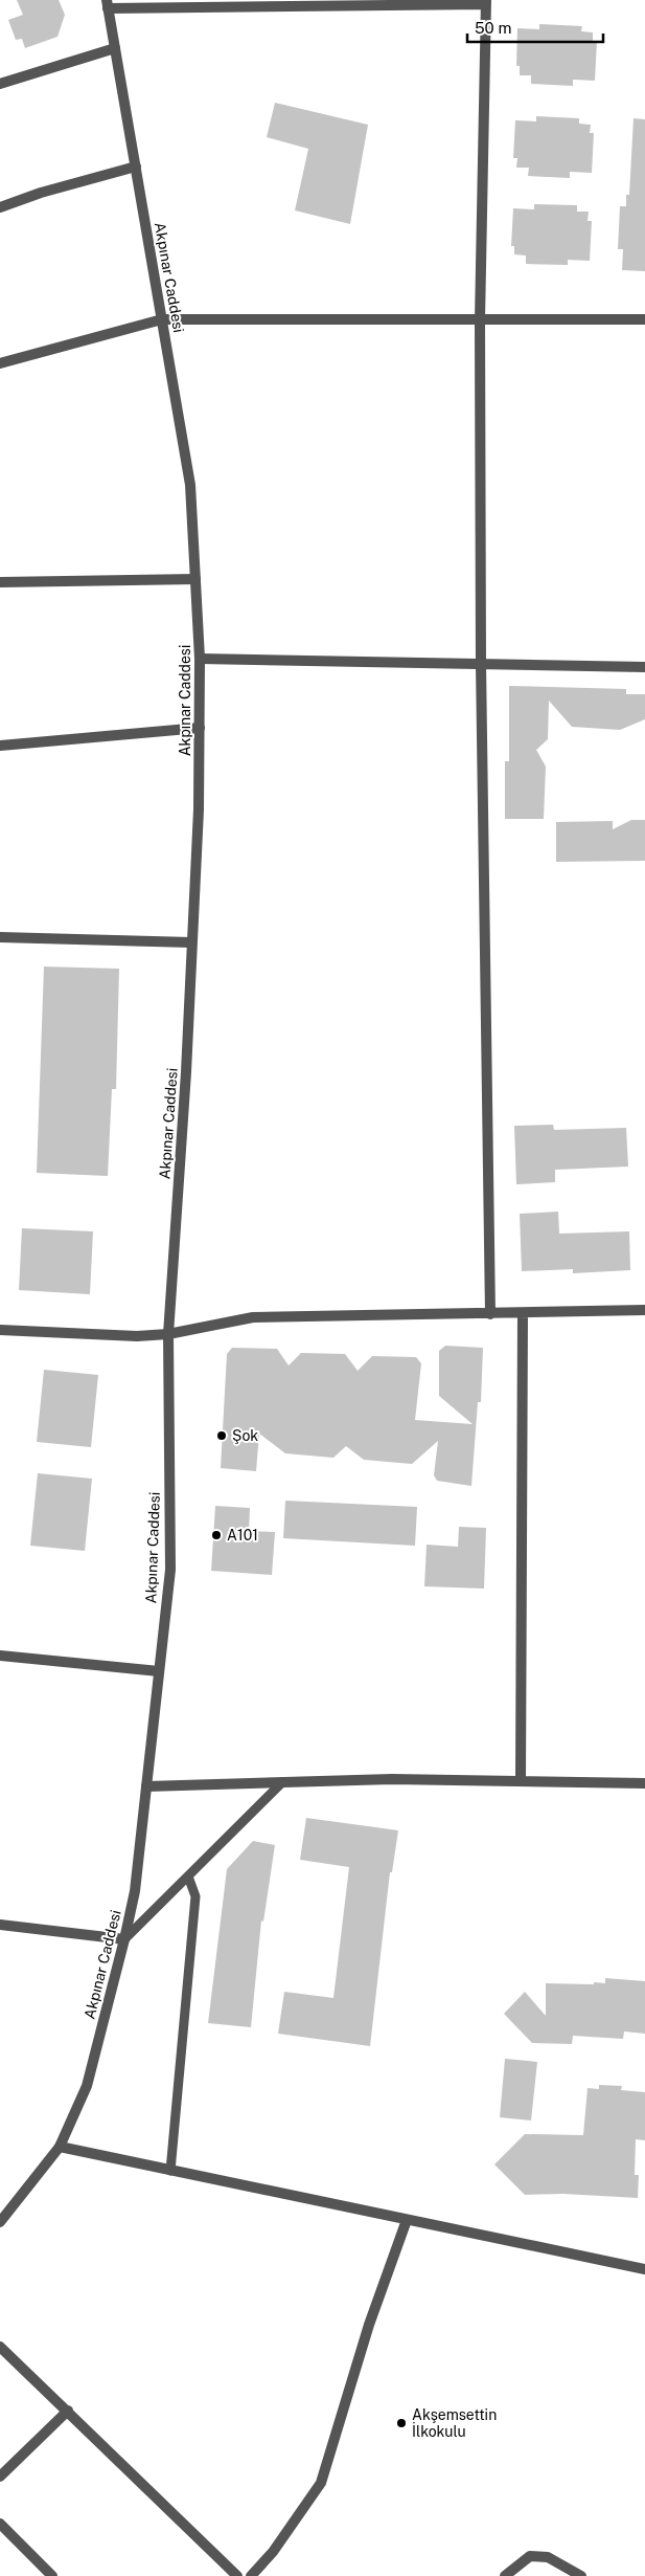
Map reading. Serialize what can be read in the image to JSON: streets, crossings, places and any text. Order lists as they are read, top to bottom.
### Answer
{
  "streets": {
    "street": ["Akpınar Caddesi"]
  },
  "places": ["Şok", "A101", "Akşemsettin İlkokulu"],
  "scale_bar": "50 m"
}
